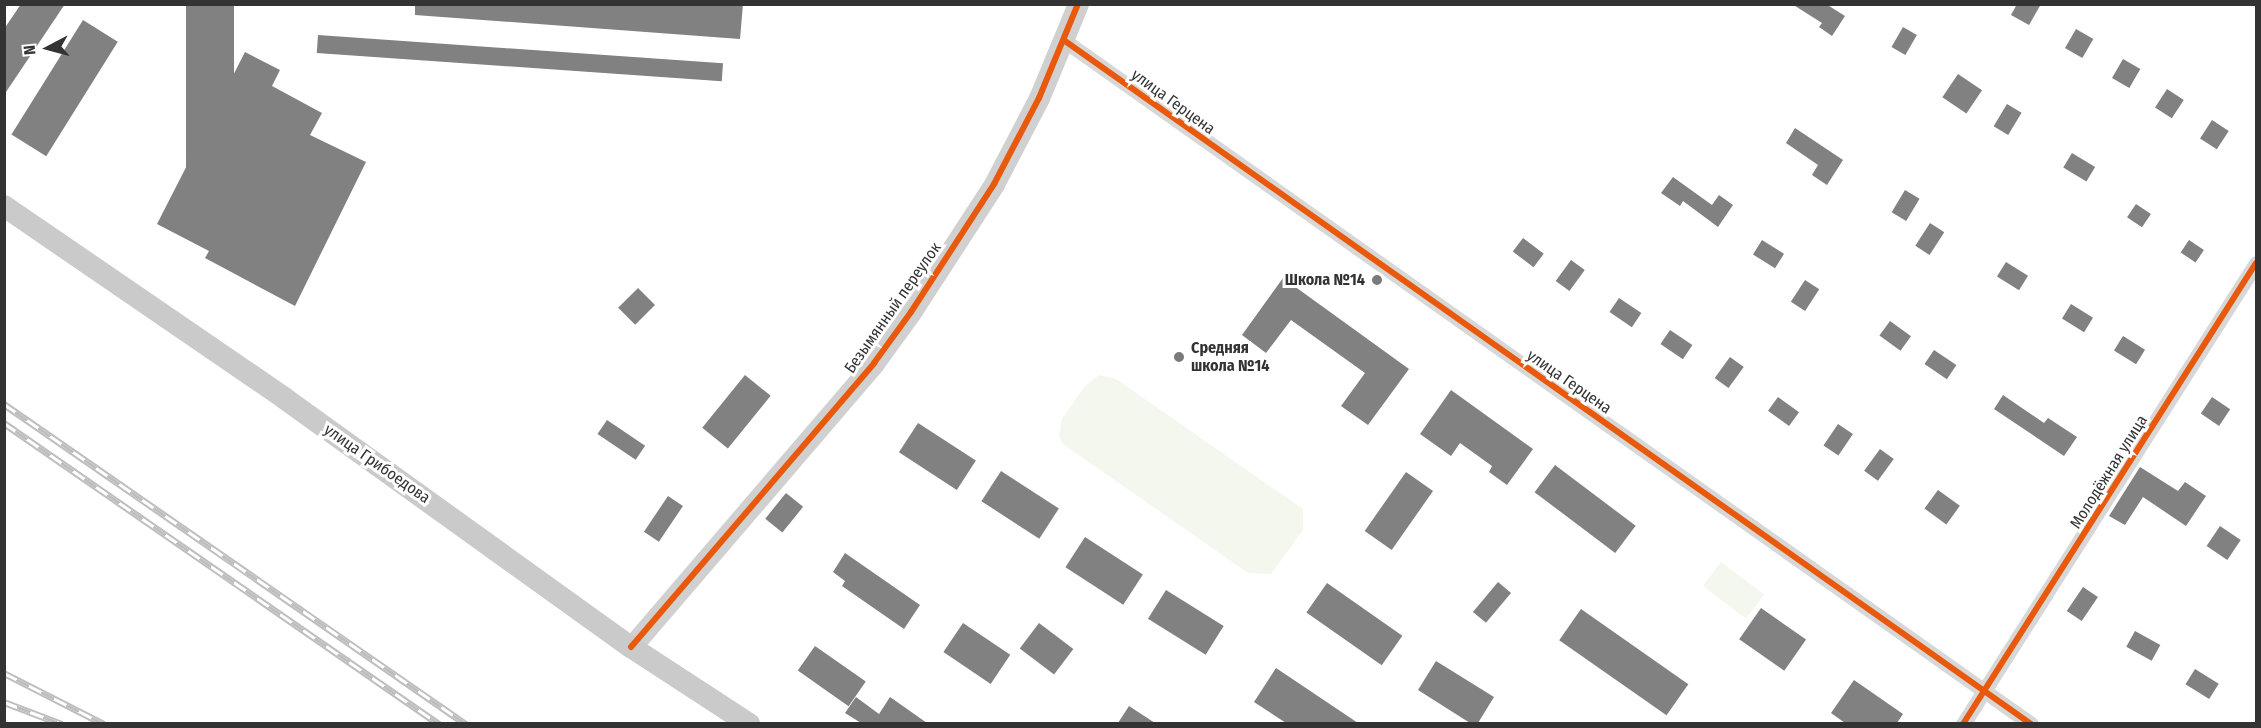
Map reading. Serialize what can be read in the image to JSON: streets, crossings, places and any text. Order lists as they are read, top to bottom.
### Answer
{
  "streets": {
    "main road": ["улица Грибоедова"],
    "street": ["улица Герцена", "Безымянный переулок", "Молодёжная улица"]
  },
  "crossings": [
    ["улица Герцена", "Безымянный переулок"],
    ["улица Герцена", "Молодёжная улица"],
    ["Безымянный переулок", "улица Грибоедова"]
  ],
  "places": ["Школа №14", "Средняя школа №14"],
  "north": "left"
}
